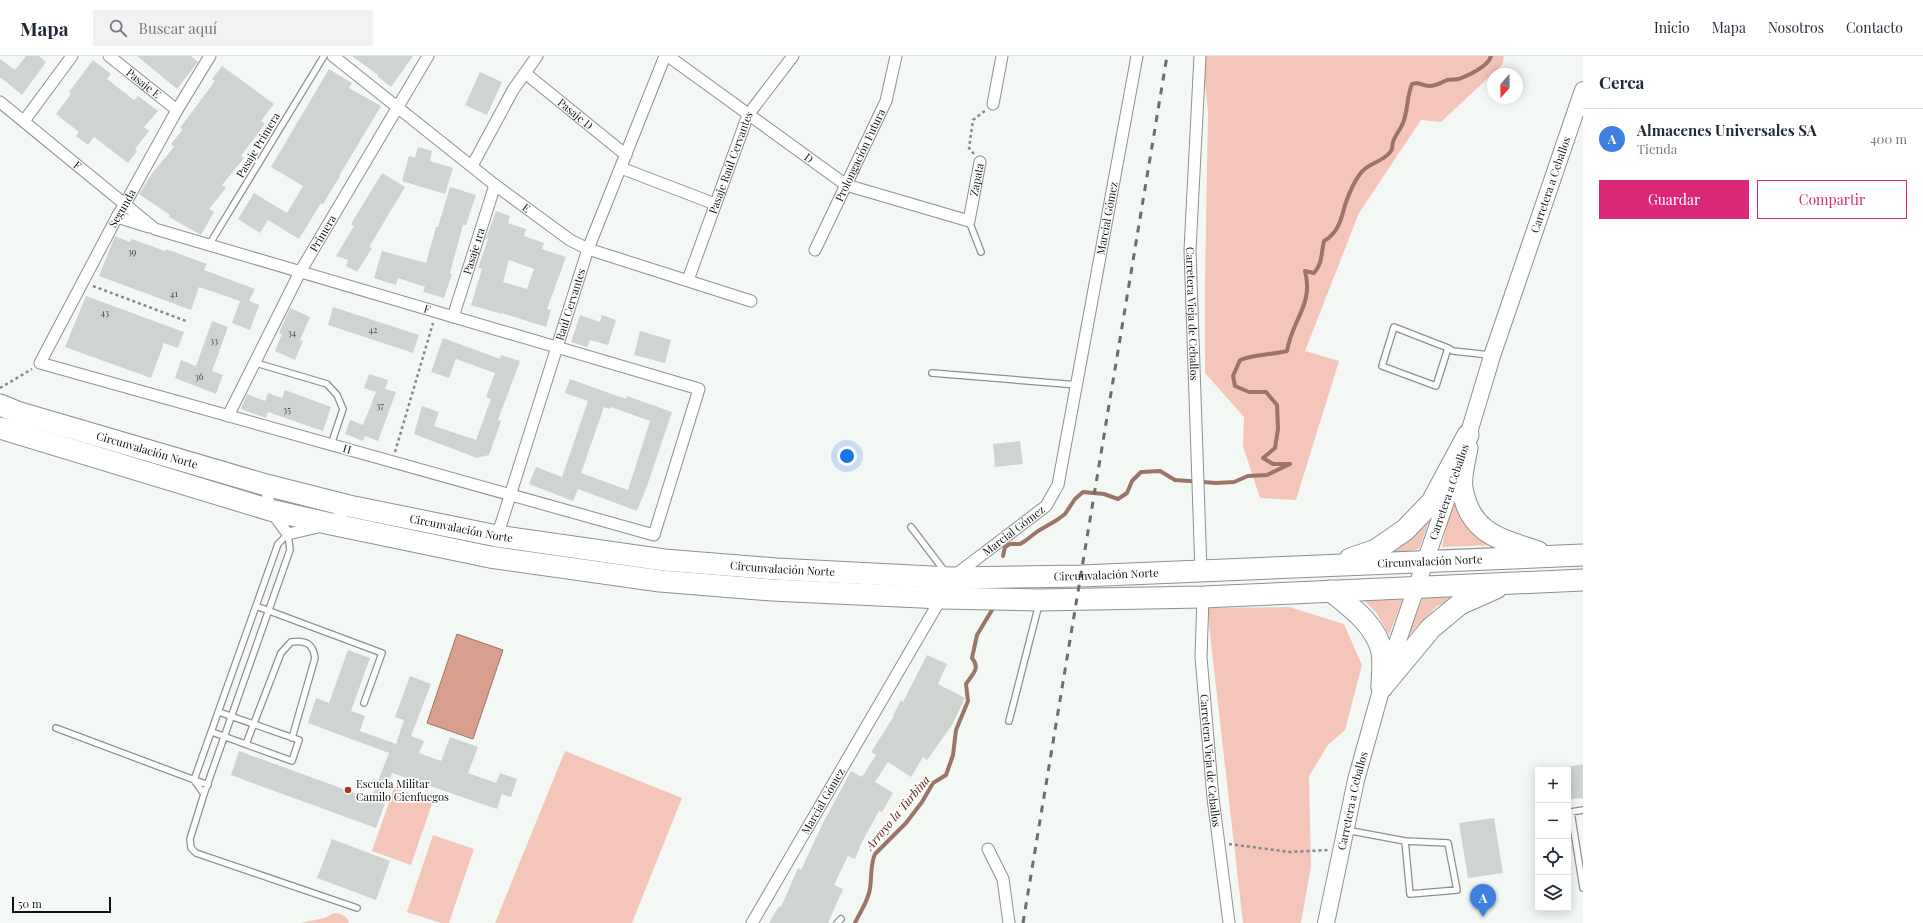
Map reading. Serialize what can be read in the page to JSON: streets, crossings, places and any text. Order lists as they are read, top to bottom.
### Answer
{
  "streets": {
    "highway": ["Circunvalación Norte"],
    "main road": ["Carretera a Ceballos"],
    "street": [
      "Pasaje E",
      "Pasaje D",
      "Prolongación Futura",
      "D",
      "Pasaje Raúl Cervantes",
      "F",
      "Zapata",
      "Segunda",
      "E",
      "Marcial Gómez",
      "Primera",
      "Pasaje 1ra",
      "Raúl Cervantes",
      "Carretera Vieja de Ceballos",
      "H"
    ],
    "lane": ["Pasaje Primera"]
  },
  "crossings": [
    ["Pasaje E", "Segunda"],
    ["Pasaje D", "Raúl Cervantes"],
    ["Pasaje Primera", "F"],
    ["Prolongación Futura", "D"],
    ["D", "Pasaje Raúl Cervantes"],
    ["D", "Zapata"],
    ["Pasaje Raúl Cervantes", "E"],
    ["F", "Segunda"],
    ["F", "Primera"],
    ["F", "Pasaje 1ra"],
    ["F", "Raúl Cervantes"],
    ["F", "H"],
    ["Carretera a Ceballos", "Circunvalación Norte"],
    ["Segunda", "H"],
    ["E", "Primera"],
    ["E", "Pasaje 1ra"],
    ["E", "Raúl Cervantes"],
    ["Marcial Gómez", "Circunvalación Norte"],
    ["Primera", "H"],
    ["Raúl Cervantes", "H"],
    ["Raúl Cervantes", "Circunvalación Norte"],
    ["Carretera Vieja de Ceballos", "Circunvalación Norte"]
  ],
  "water": ["Arroyo la Turbina"],
  "places": ["Escuela Militar Camilo Cienfuegos"],
  "house_numbers": [
    "39",
    "41",
    "43",
    "42",
    "34",
    "33",
    "36",
    "37",
    "35"
  ],
  "scale_bar": "50 m",
  "north": "bottom",
  "page": {
    "header": "Mapa",
    "search": "Buscar aquí",
    "nav": [
      "Inicio",
      "Mapa",
      "Nosotros",
      "Contacto"
    ],
    "heading": "Cerca",
    "list": [
      {
        "mark": "A",
        "name": "Almacenes Universales SA",
        "note": "Tienda",
        "value": "400 m"
      }
    ],
    "buttons": ["Guardar", "Compartir"],
    "map_buttons": ["+", "−"],
    "pins": "A",
    "scale": "50 m"
  }
}
